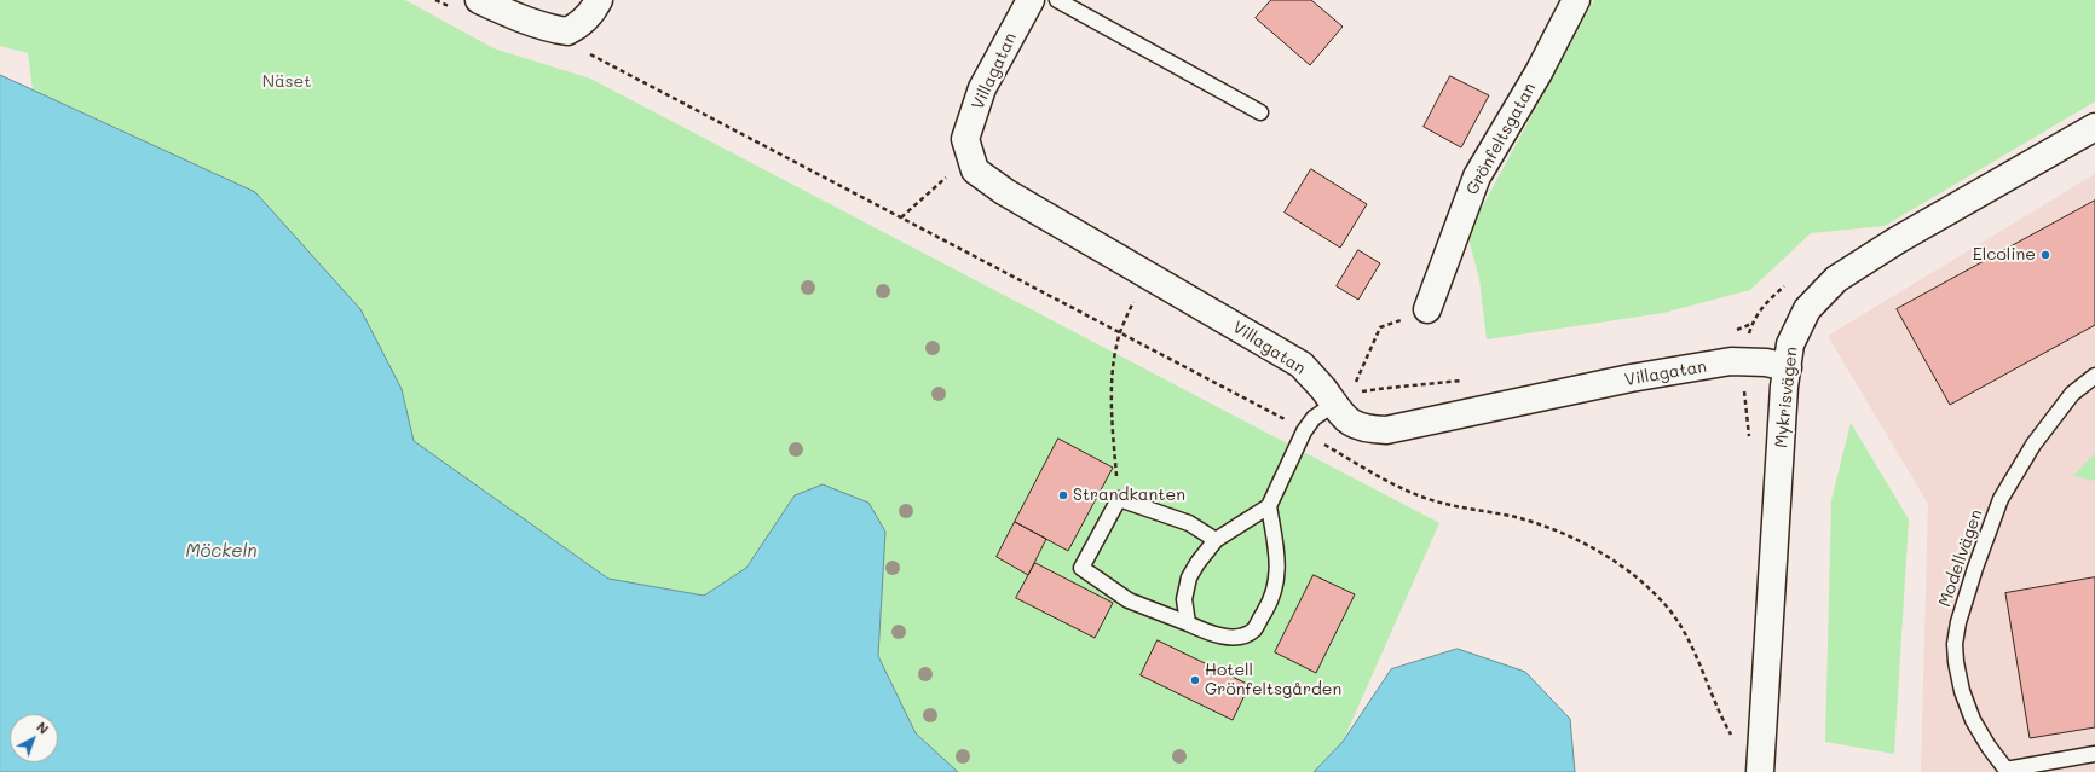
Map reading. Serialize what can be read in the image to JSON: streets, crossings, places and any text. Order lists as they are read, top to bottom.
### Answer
{
  "streets": {
    "street": ["Villagatan", "Grönfeltsgatan", "Mykrisvägen"],
    "lane": ["Modellvägen"]
  },
  "crossings": [
    ["Villagatan", "Mykrisvägen"]
  ],
  "water": ["Möckeln"],
  "parks": ["Näset"],
  "places": ["Elcoline", "Strandkanten", "Hotell Grönfeltsgården"],
  "north": "top right"
}
